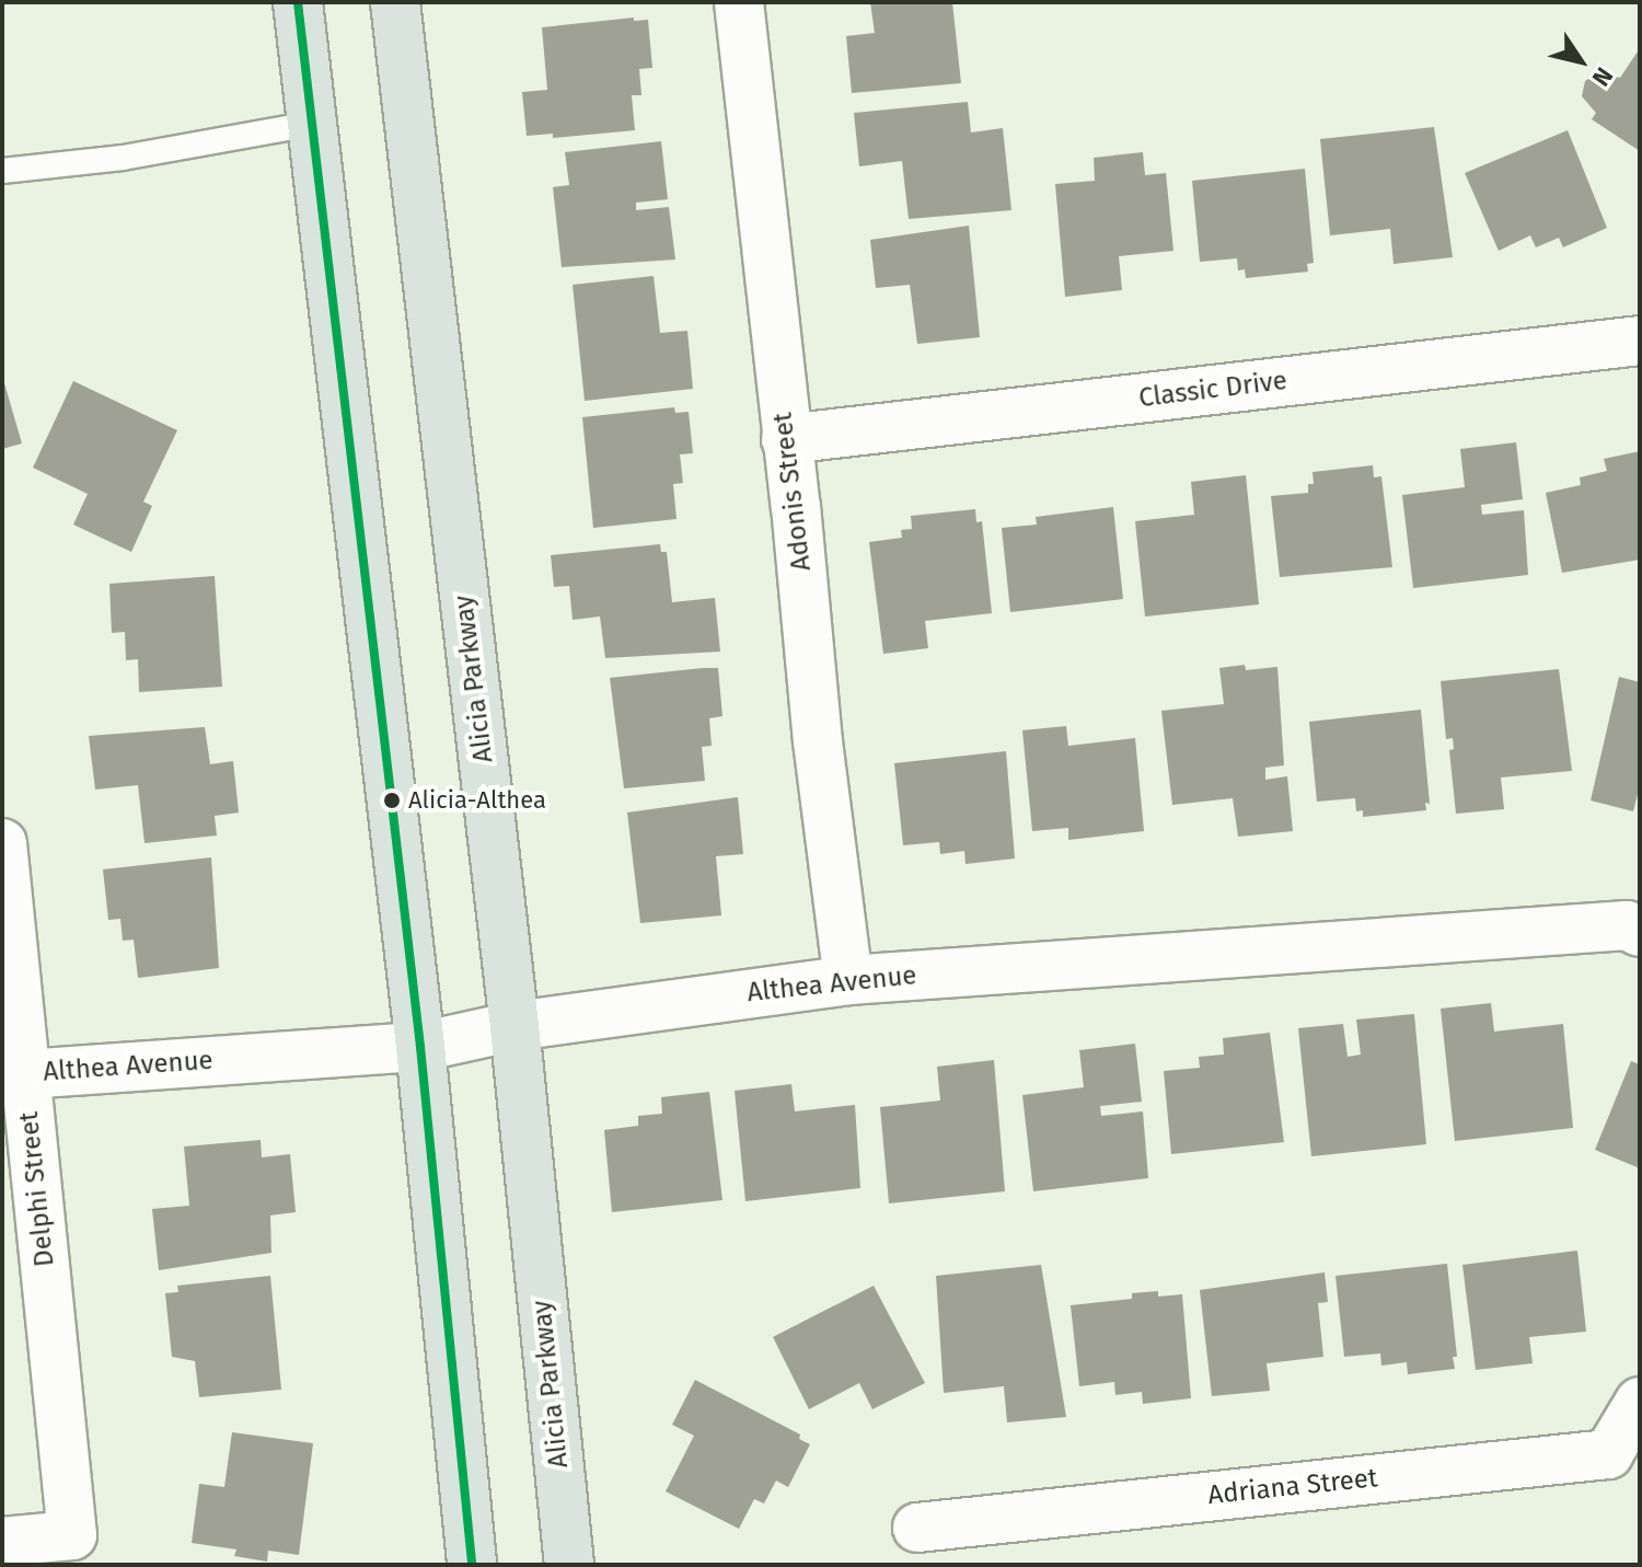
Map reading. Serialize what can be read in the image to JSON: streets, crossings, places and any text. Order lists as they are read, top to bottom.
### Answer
{
  "streets": {
    "main road": ["Alicia Parkway"],
    "street": [
      "Classic Drive",
      "Adonis Street",
      "Althea Avenue",
      "Delphi Street",
      "Adriana Street"
    ]
  },
  "crossings": [
    ["Classic Drive", "Adonis Street"],
    ["Adonis Street", "Althea Avenue"],
    ["Alicia Parkway", "Althea Avenue"],
    ["Althea Avenue", "Delphi Street"]
  ],
  "places": ["Alicia-Althea"],
  "north": "bottom right"
}
